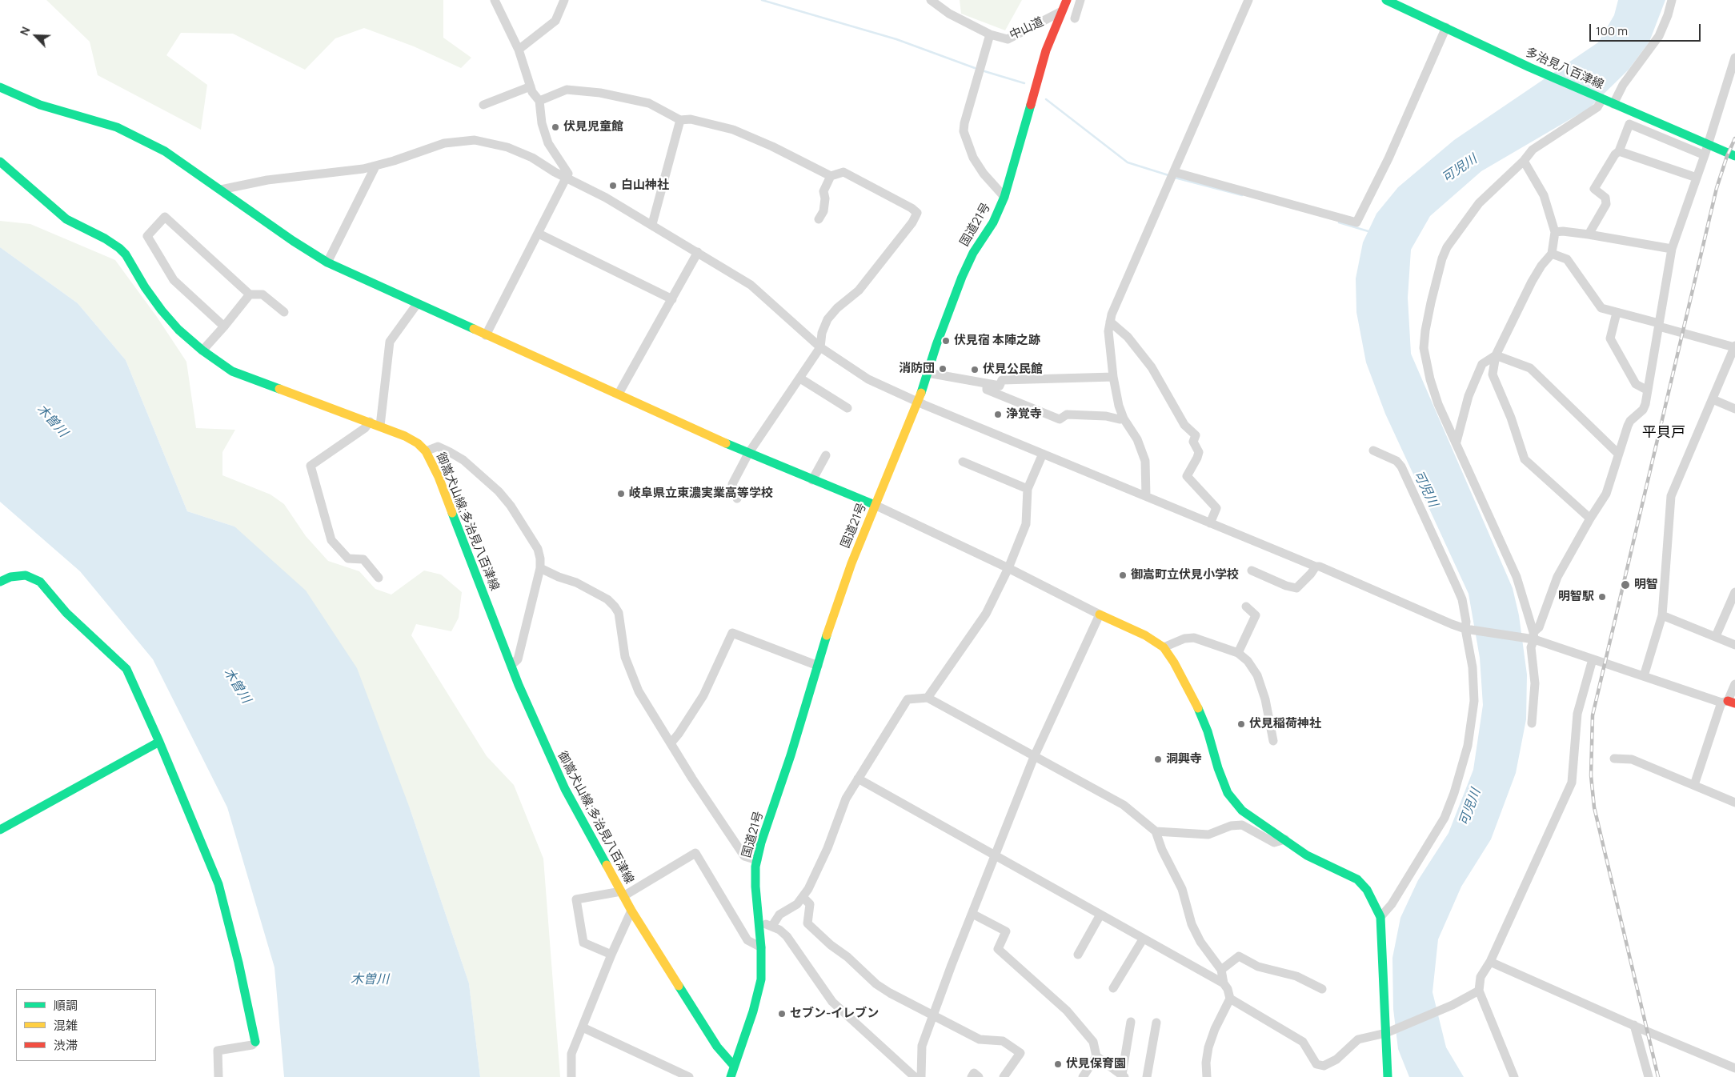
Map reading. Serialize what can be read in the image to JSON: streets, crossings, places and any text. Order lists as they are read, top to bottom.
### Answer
{
  "streets": {
    "main road": ["多治見八百津線", "国道21号", "御嵩犬山線;多治見八百津線"],
    "street": ["中山道"]
  },
  "crossings": [
    ["中山道", "国道21号"],
    ["国道21号", "御嵩犬山線;多治見八百津線"]
  ],
  "districts": ["平貝戸"],
  "water": ["可児川", "木曽川"],
  "places": [
    "伏見児童館",
    "白山神社",
    "伏見宿 本陣之跡",
    "消防団",
    "伏見公民館",
    "浄覚寺",
    "岐阜県立東濃実業高等学校",
    "御嵩町立伏見小学校",
    "明智",
    "明智駅",
    "伏見稲荷神社",
    "洞興寺",
    "セブン-イレブン",
    "伏見保育園"
  ],
  "legend": ["順調", "混雑", "渋滞"],
  "scale_bar": "100 m",
  "north": "top left"
}
